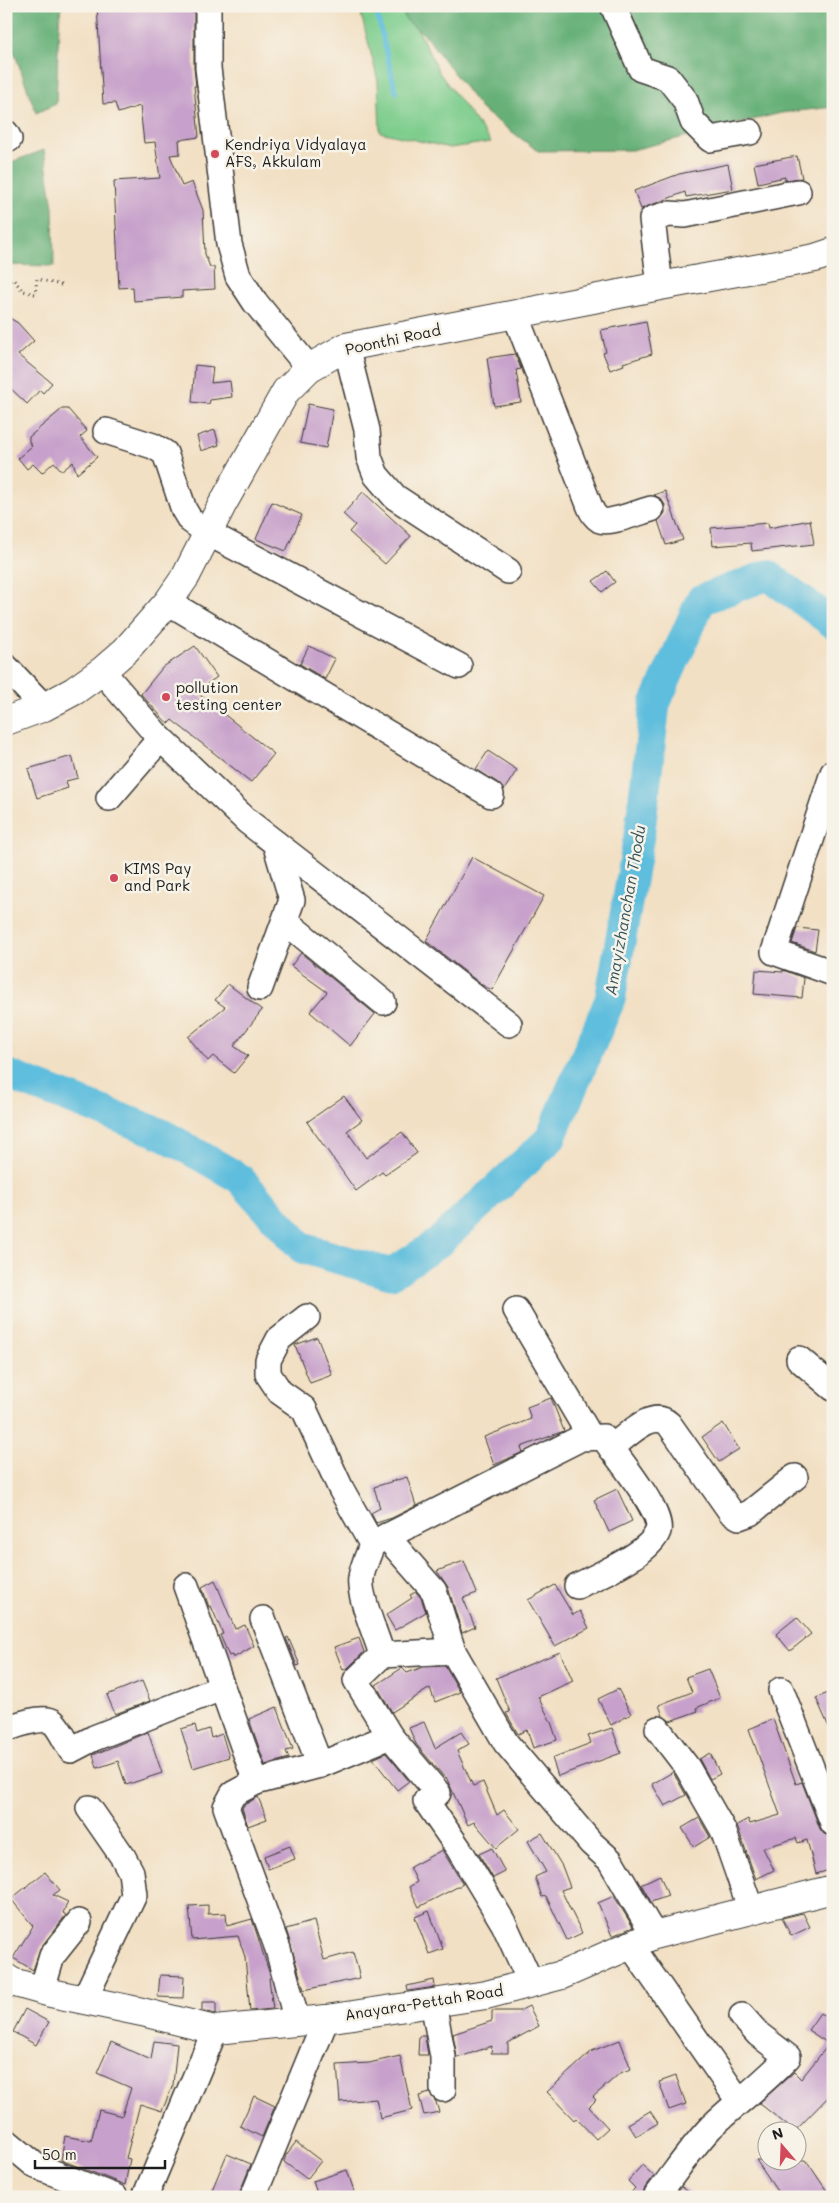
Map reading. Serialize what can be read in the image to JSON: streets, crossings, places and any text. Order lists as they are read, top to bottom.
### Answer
{
  "streets": {
    "main road": ["Poonthi Road", "Anayara-Pettah Road"]
  },
  "water": ["Amayizhanchan Thodu"],
  "places": ["Kendriya Vidyalaya AFS, Akkulam", "pollution testing center", "KIMS Pay and Park"],
  "scale_bar": "50 m",
  "north": "top"
}
